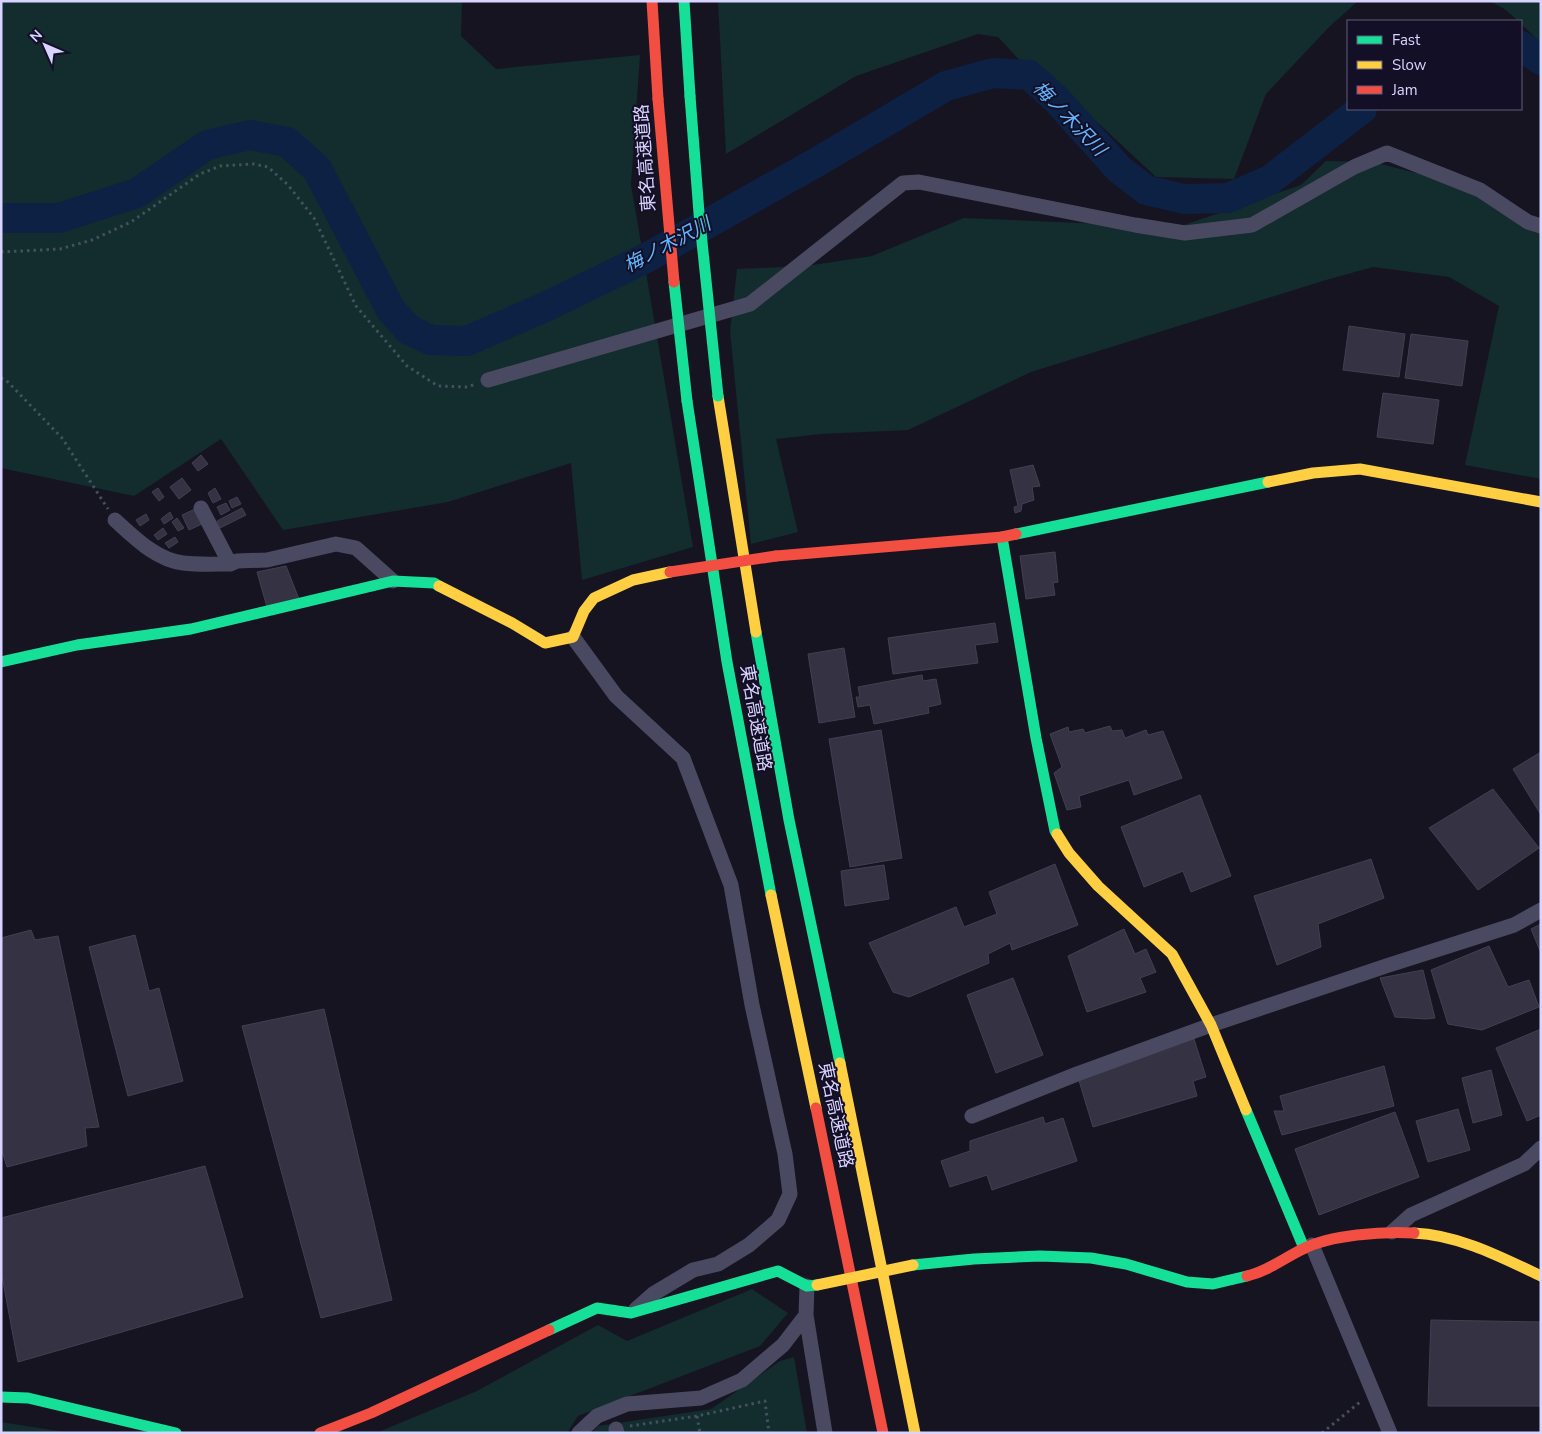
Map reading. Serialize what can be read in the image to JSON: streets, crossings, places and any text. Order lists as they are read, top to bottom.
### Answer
{
  "streets": {
    "main road": ["東名高速道路"]
  },
  "water": ["梅ノ木沢川"],
  "legend": ["Fast", "Slow", "Jam"],
  "north": "top left"
}
